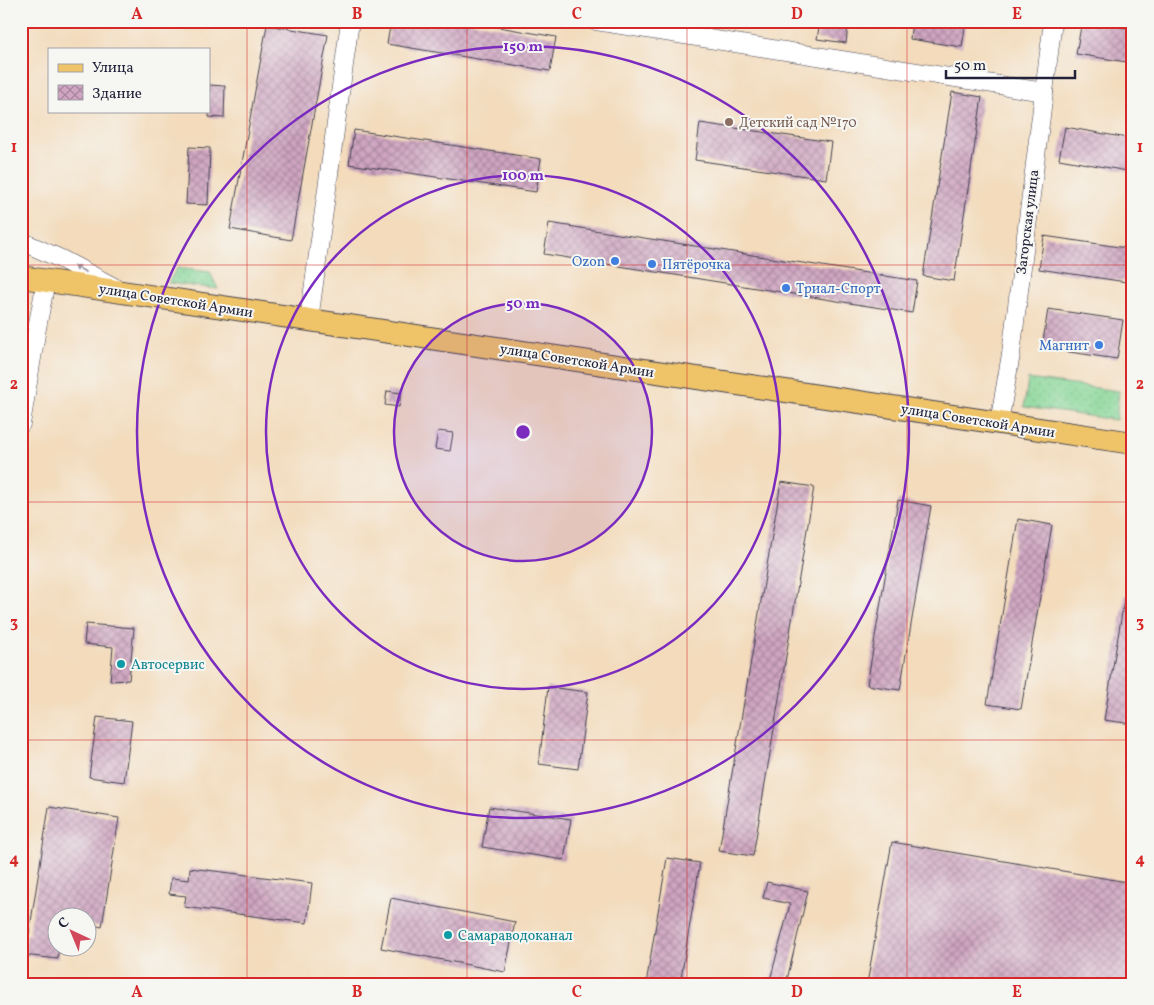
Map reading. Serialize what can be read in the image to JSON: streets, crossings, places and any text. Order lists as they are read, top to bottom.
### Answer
{
  "streets": {
    "main road": ["улица Советской Армии"],
    "street": ["Загорская улица"]
  },
  "crossings": [
    ["Загорская улица", "улица Советской Армии"]
  ],
  "places": [
    "Детский сад №170",
    "Ozon",
    "Пятёрочка",
    "Триал-Спорт",
    "Магнит",
    "Автосервис",
    "Самараводоканал"
  ],
  "legend": ["Улица", "Здание"],
  "scale_bar": "50 m",
  "north": "top left",
  "grid": {
    "columns": [
      "A",
      "B",
      "C",
      "D",
      "E"
    ],
    "rows": [
      "1",
      "2",
      "3",
      "4"
    ]
  },
  "rings": ["150 m", "100 m", "50 m"]
}
